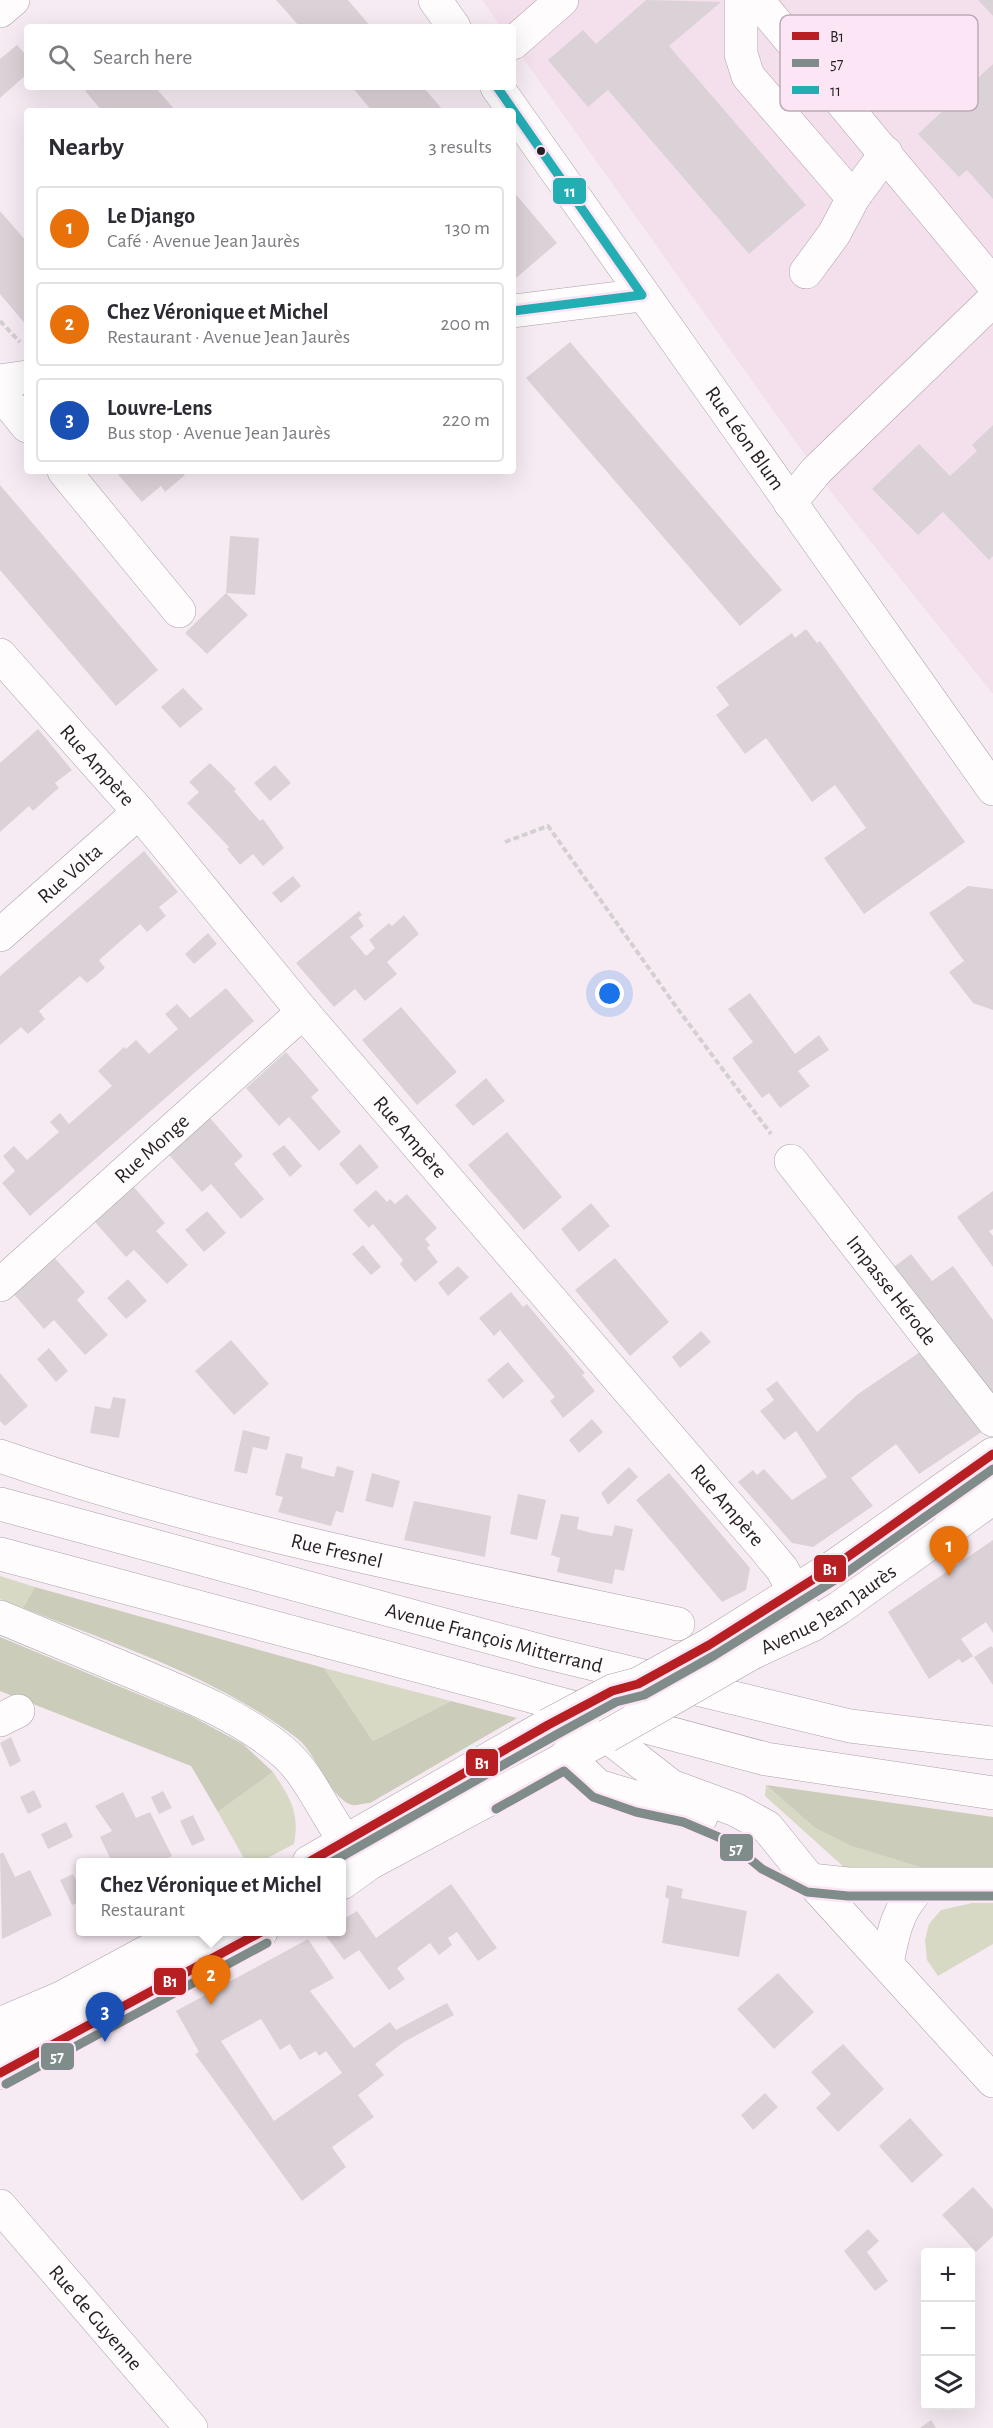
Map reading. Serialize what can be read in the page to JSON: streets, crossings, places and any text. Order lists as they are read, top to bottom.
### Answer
{
  "streets": {
    "main road": [
      "Rue Léon Blum",
      "Rue Ampère",
      "Rue Volta",
      "Rue Monge",
      "Impasse Hérode",
      "Rue Fresnel",
      "Avenue Jean Jaurès",
      "Avenue François Mitterrand",
      "Rue de Guyenne"
    ]
  },
  "crossings": [
    ["Rue Ampère", "Rue Volta"],
    ["Rue Ampère", "Rue Monge"],
    ["Rue Ampère", "Avenue Jean Jaurès"]
  ],
  "lines": ["transit line 11", "transit line B1", "transit line 57"],
  "legend": ["B1", "57", "11"],
  "page": {
    "search": "Search here",
    "heading": ["Nearby", "3 results"],
    "list": [
      {
        "mark": "1",
        "name": "Le Django",
        "note": "Café · Avenue Jean Jaurès",
        "value": "130 m"
      },
      {
        "mark": "2",
        "name": "Chez Véronique et Michel",
        "note": "Restaurant · Avenue Jean Jaurès",
        "value": "200 m"
      },
      {
        "mark": "3",
        "name": "Louvre-Lens",
        "note": "Bus stop · Avenue Jean Jaurès",
        "value": "220 m"
      }
    ],
    "pins": ["1", "2", "3"],
    "popup": ["Chez Véronique et Michel", "Restaurant"],
    "map_buttons": ["+", "−"]
  }
}
